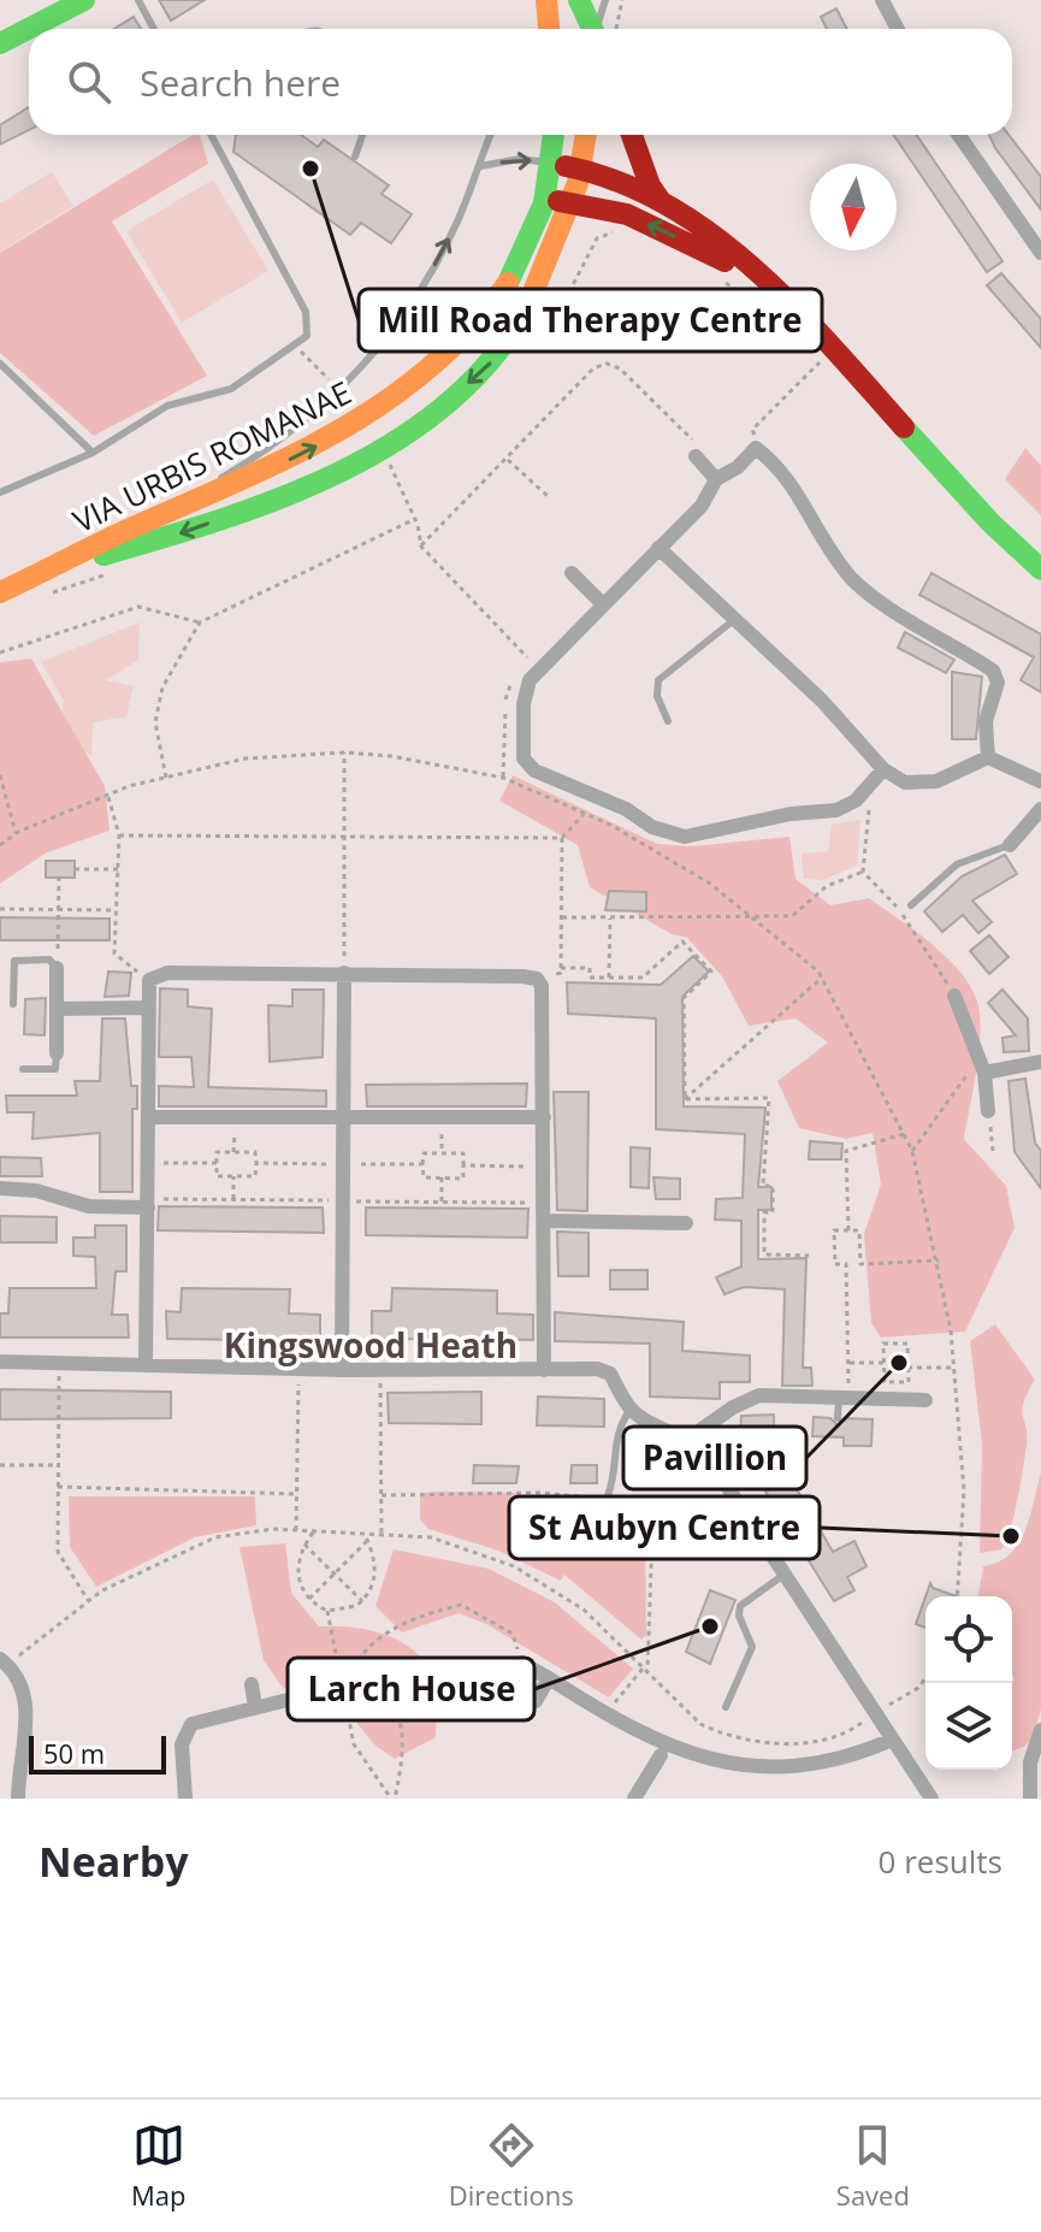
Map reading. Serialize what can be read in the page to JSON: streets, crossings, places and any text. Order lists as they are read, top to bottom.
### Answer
{
  "streets": {
    "main road": ["VIA URBIS ROMANAE"]
  },
  "districts": ["Kingswood Heath"],
  "places": [
    "Mill Road Therapy Centre",
    "Pavillion",
    "St Aubyn Centre",
    "Larch House"
  ],
  "scale_bar": "50 m",
  "north": "bottom",
  "page": {
    "search": "Search here",
    "scale": "50 m",
    "heading": ["Nearby", "0 results"],
    "nav": ["Map", "Directions", "Saved"]
  }
}
